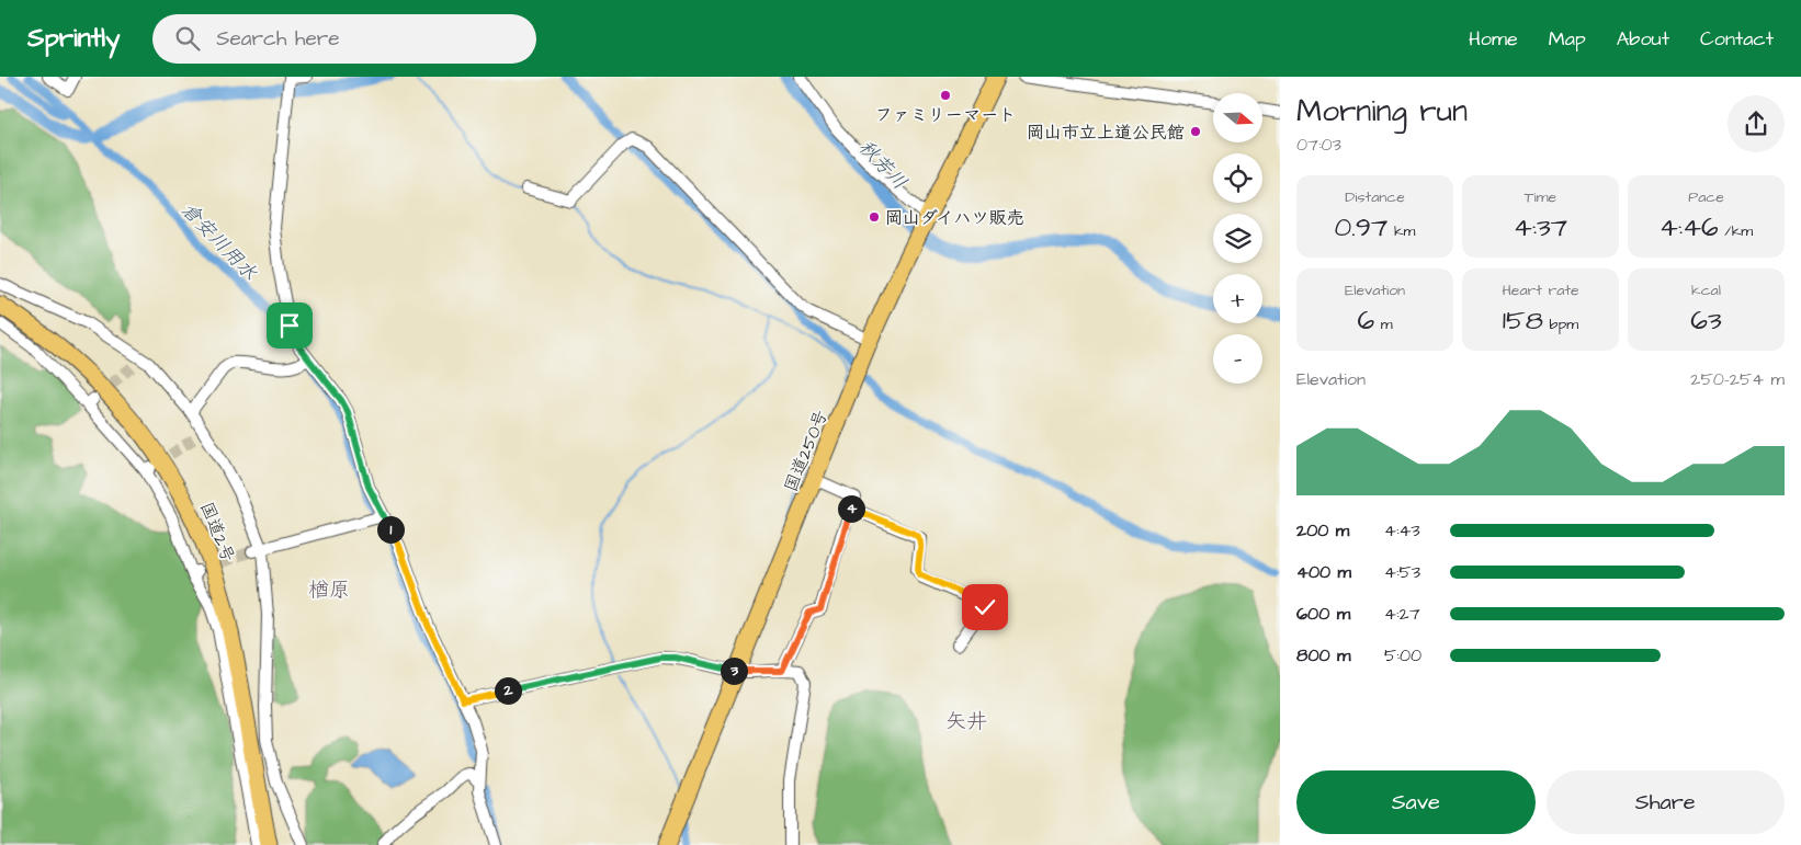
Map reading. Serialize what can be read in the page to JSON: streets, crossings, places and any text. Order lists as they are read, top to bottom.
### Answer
{
  "streets": {
    "highway": ["国道250号", "国道2号"]
  },
  "districts": ["楢原", "矢井"],
  "water": ["秋芳川", "倉安川用水"],
  "places": ["ファミリーマート", "岡山市立上道公民館", "岡山ダイハツ販売"],
  "north": "right",
  "page": {
    "header": "Sprintly",
    "search": "Search here",
    "nav": [
      "Home",
      "Map",
      "About",
      "Contact"
    ],
    "heading": ["Morning run", "07:03"],
    "map_buttons": ["+", "−"],
    "stats": [
      ["Distance", "0.97 km"],
      ["Time", "4:37"],
      ["Pace", "4:46 /km"],
      ["Elevation", "6 m"],
      ["Heart rate", "158 bpm"],
      ["kcal", "63"]
    ],
    "chart": ["Elevation", "250–254 m"],
    "pins": [
      "4",
      "1",
      "3",
      "2"
    ],
    "list": [
      {
        "name": "200 m",
        "note": "4:43"
      },
      {
        "name": "400 m",
        "note": "4:53"
      },
      {
        "name": "600 m",
        "note": "4:27"
      },
      {
        "name": "800 m",
        "note": "5:00"
      }
    ],
    "buttons": ["Save", "Share"]
  }
}
